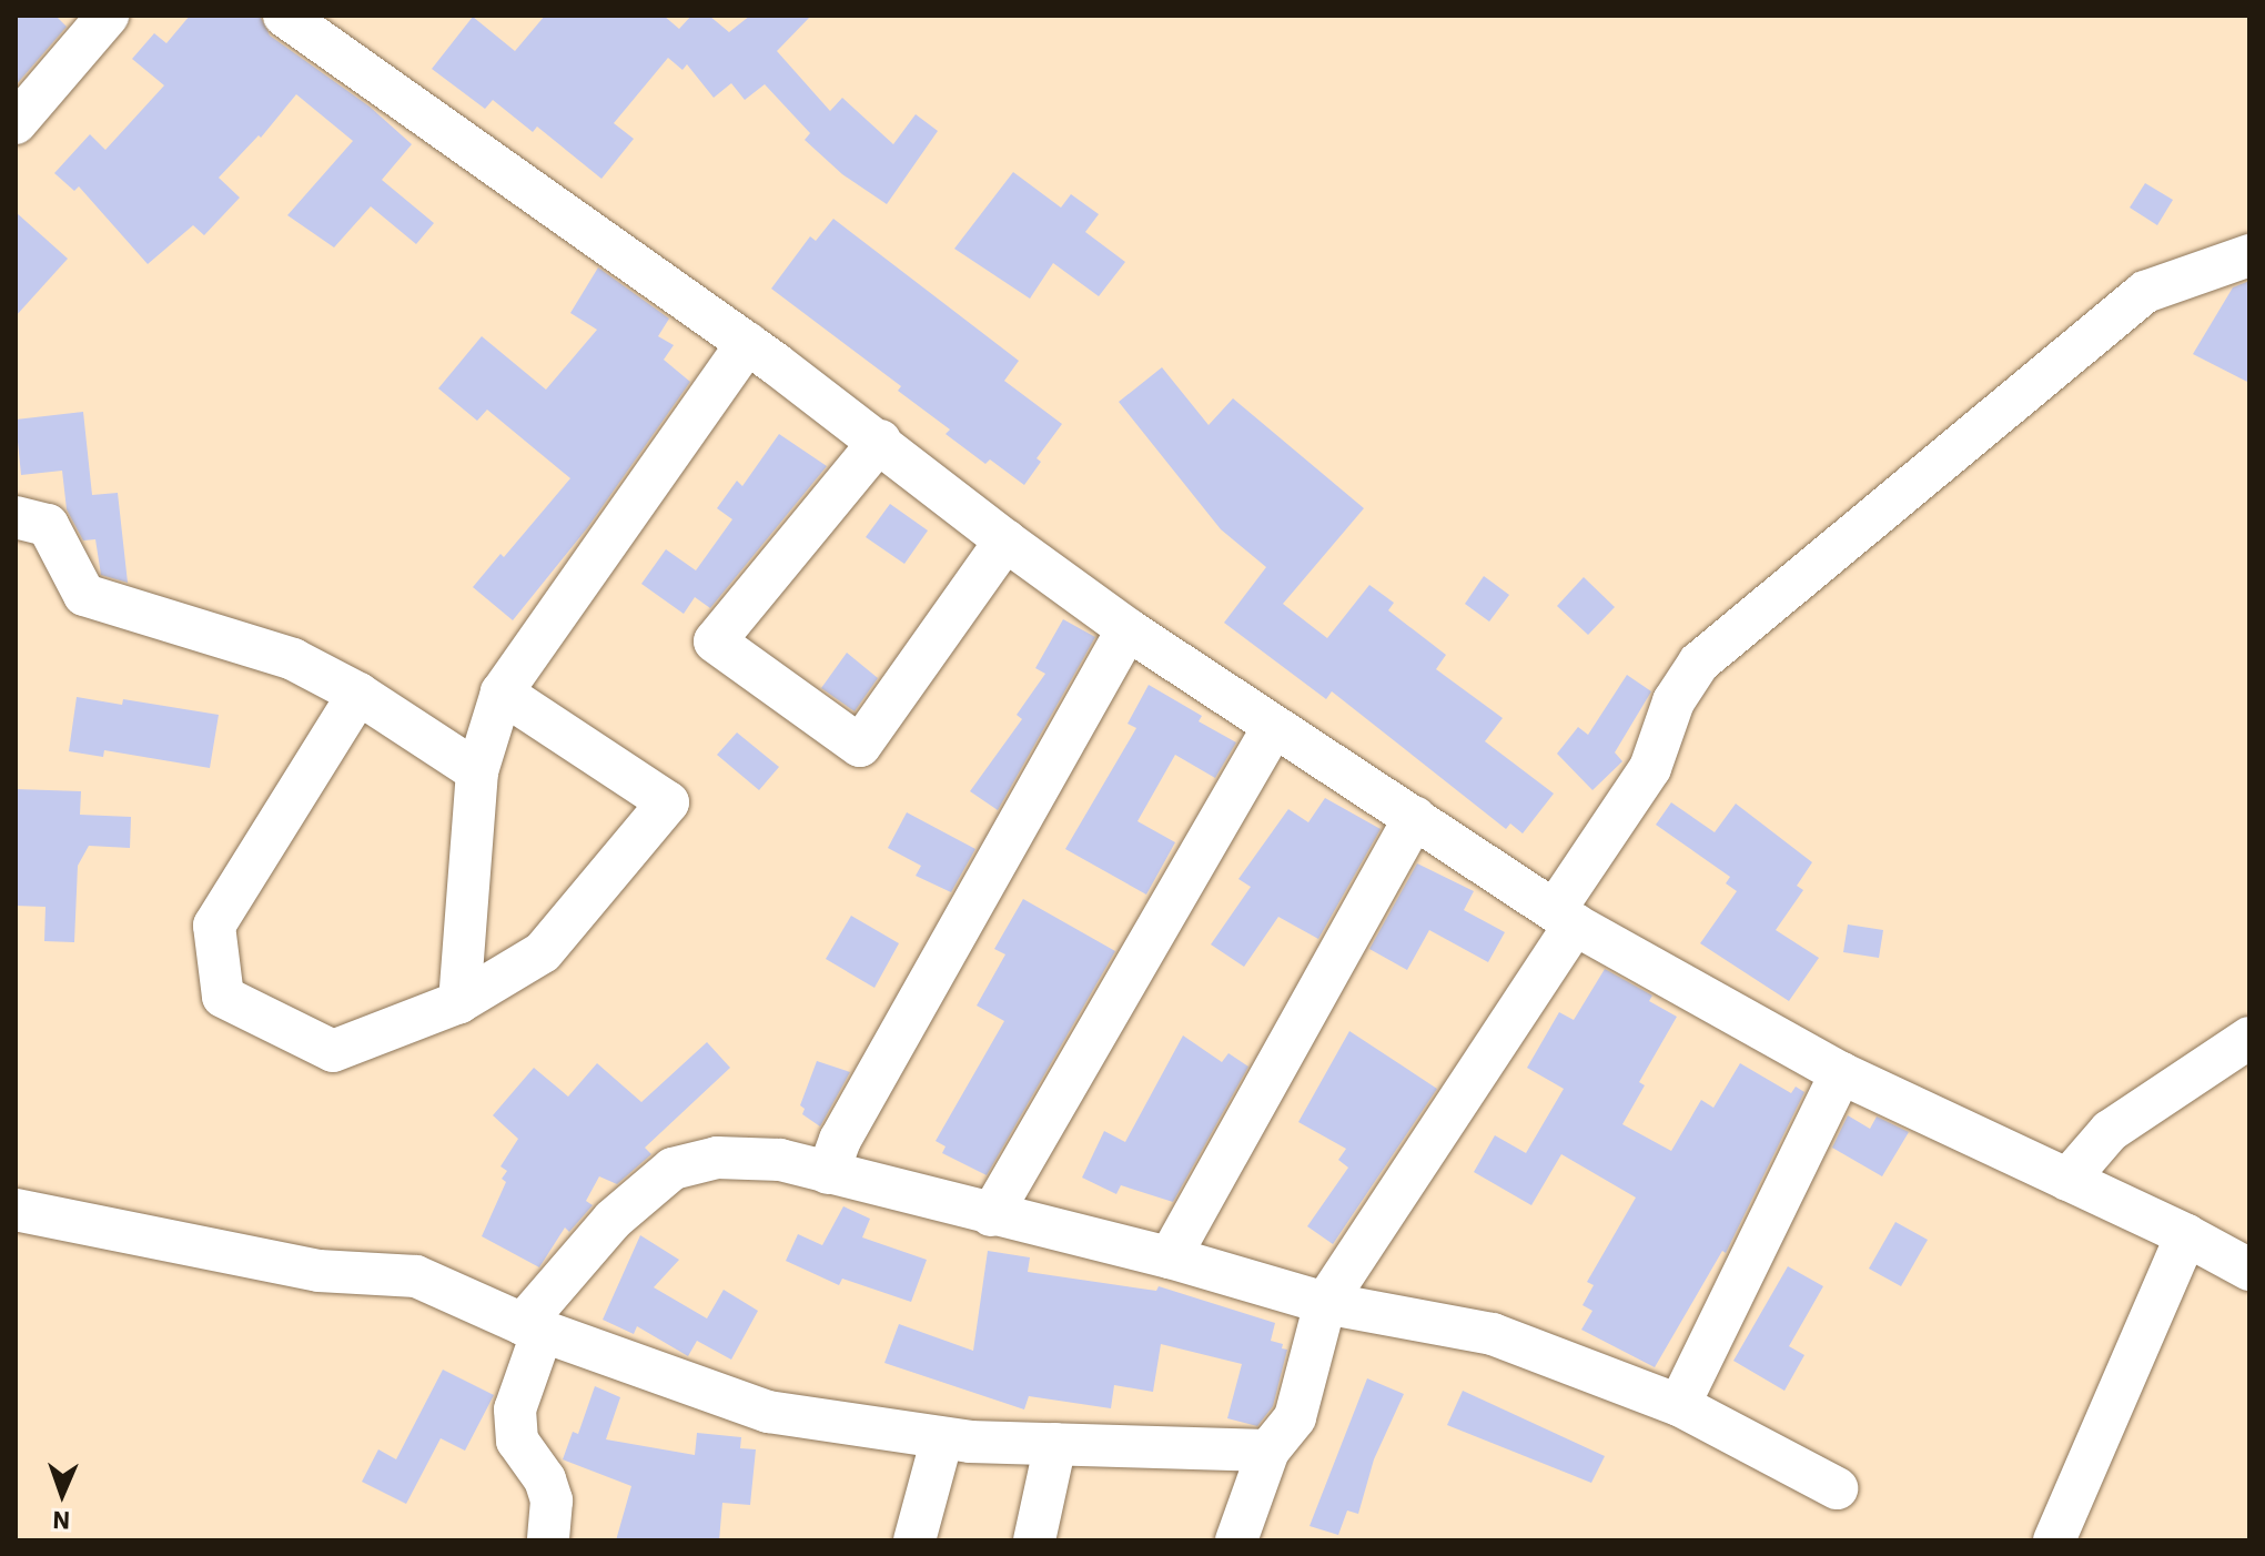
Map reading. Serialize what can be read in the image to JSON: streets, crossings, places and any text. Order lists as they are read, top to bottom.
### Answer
{
  "north": "bottom"
}
